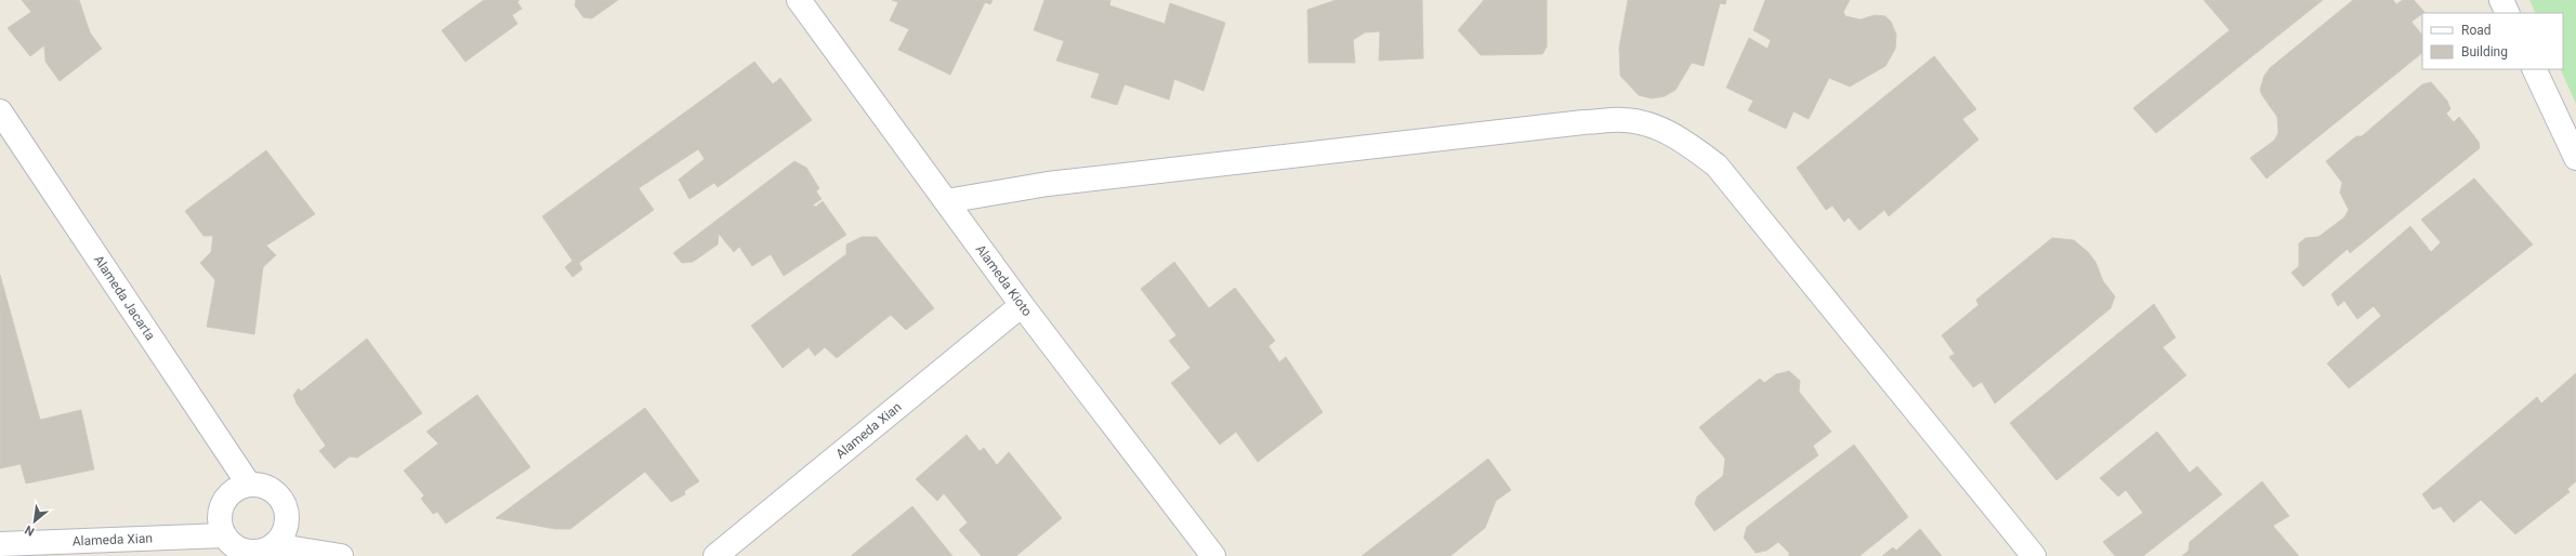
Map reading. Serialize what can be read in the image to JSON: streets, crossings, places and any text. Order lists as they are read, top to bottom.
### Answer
{
  "streets": {
    "street": ["Alameda Kioto", "Alameda Jacarta", "Alameda Xian"]
  },
  "crossings": [
    ["Alameda Kioto", "Alameda Xian"],
    ["Alameda Jacarta", "Alameda Xian"]
  ],
  "legend": ["Road", "Building"],
  "north": "bottom left"
}
